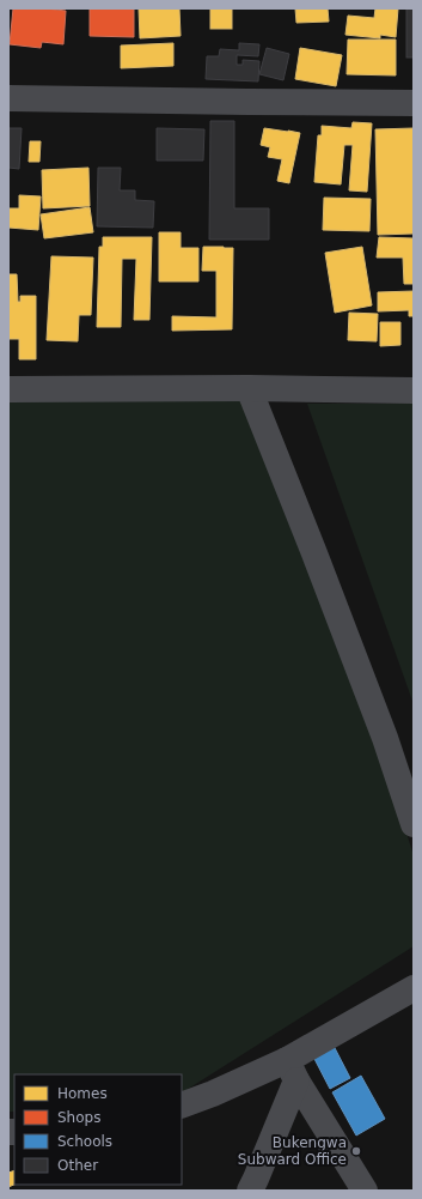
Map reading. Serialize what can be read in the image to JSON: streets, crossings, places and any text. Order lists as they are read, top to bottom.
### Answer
{
  "places": ["Bukengwa Subward Office"],
  "legend": [
    "Homes",
    "Shops",
    "Schools",
    "Other"
  ]
}
